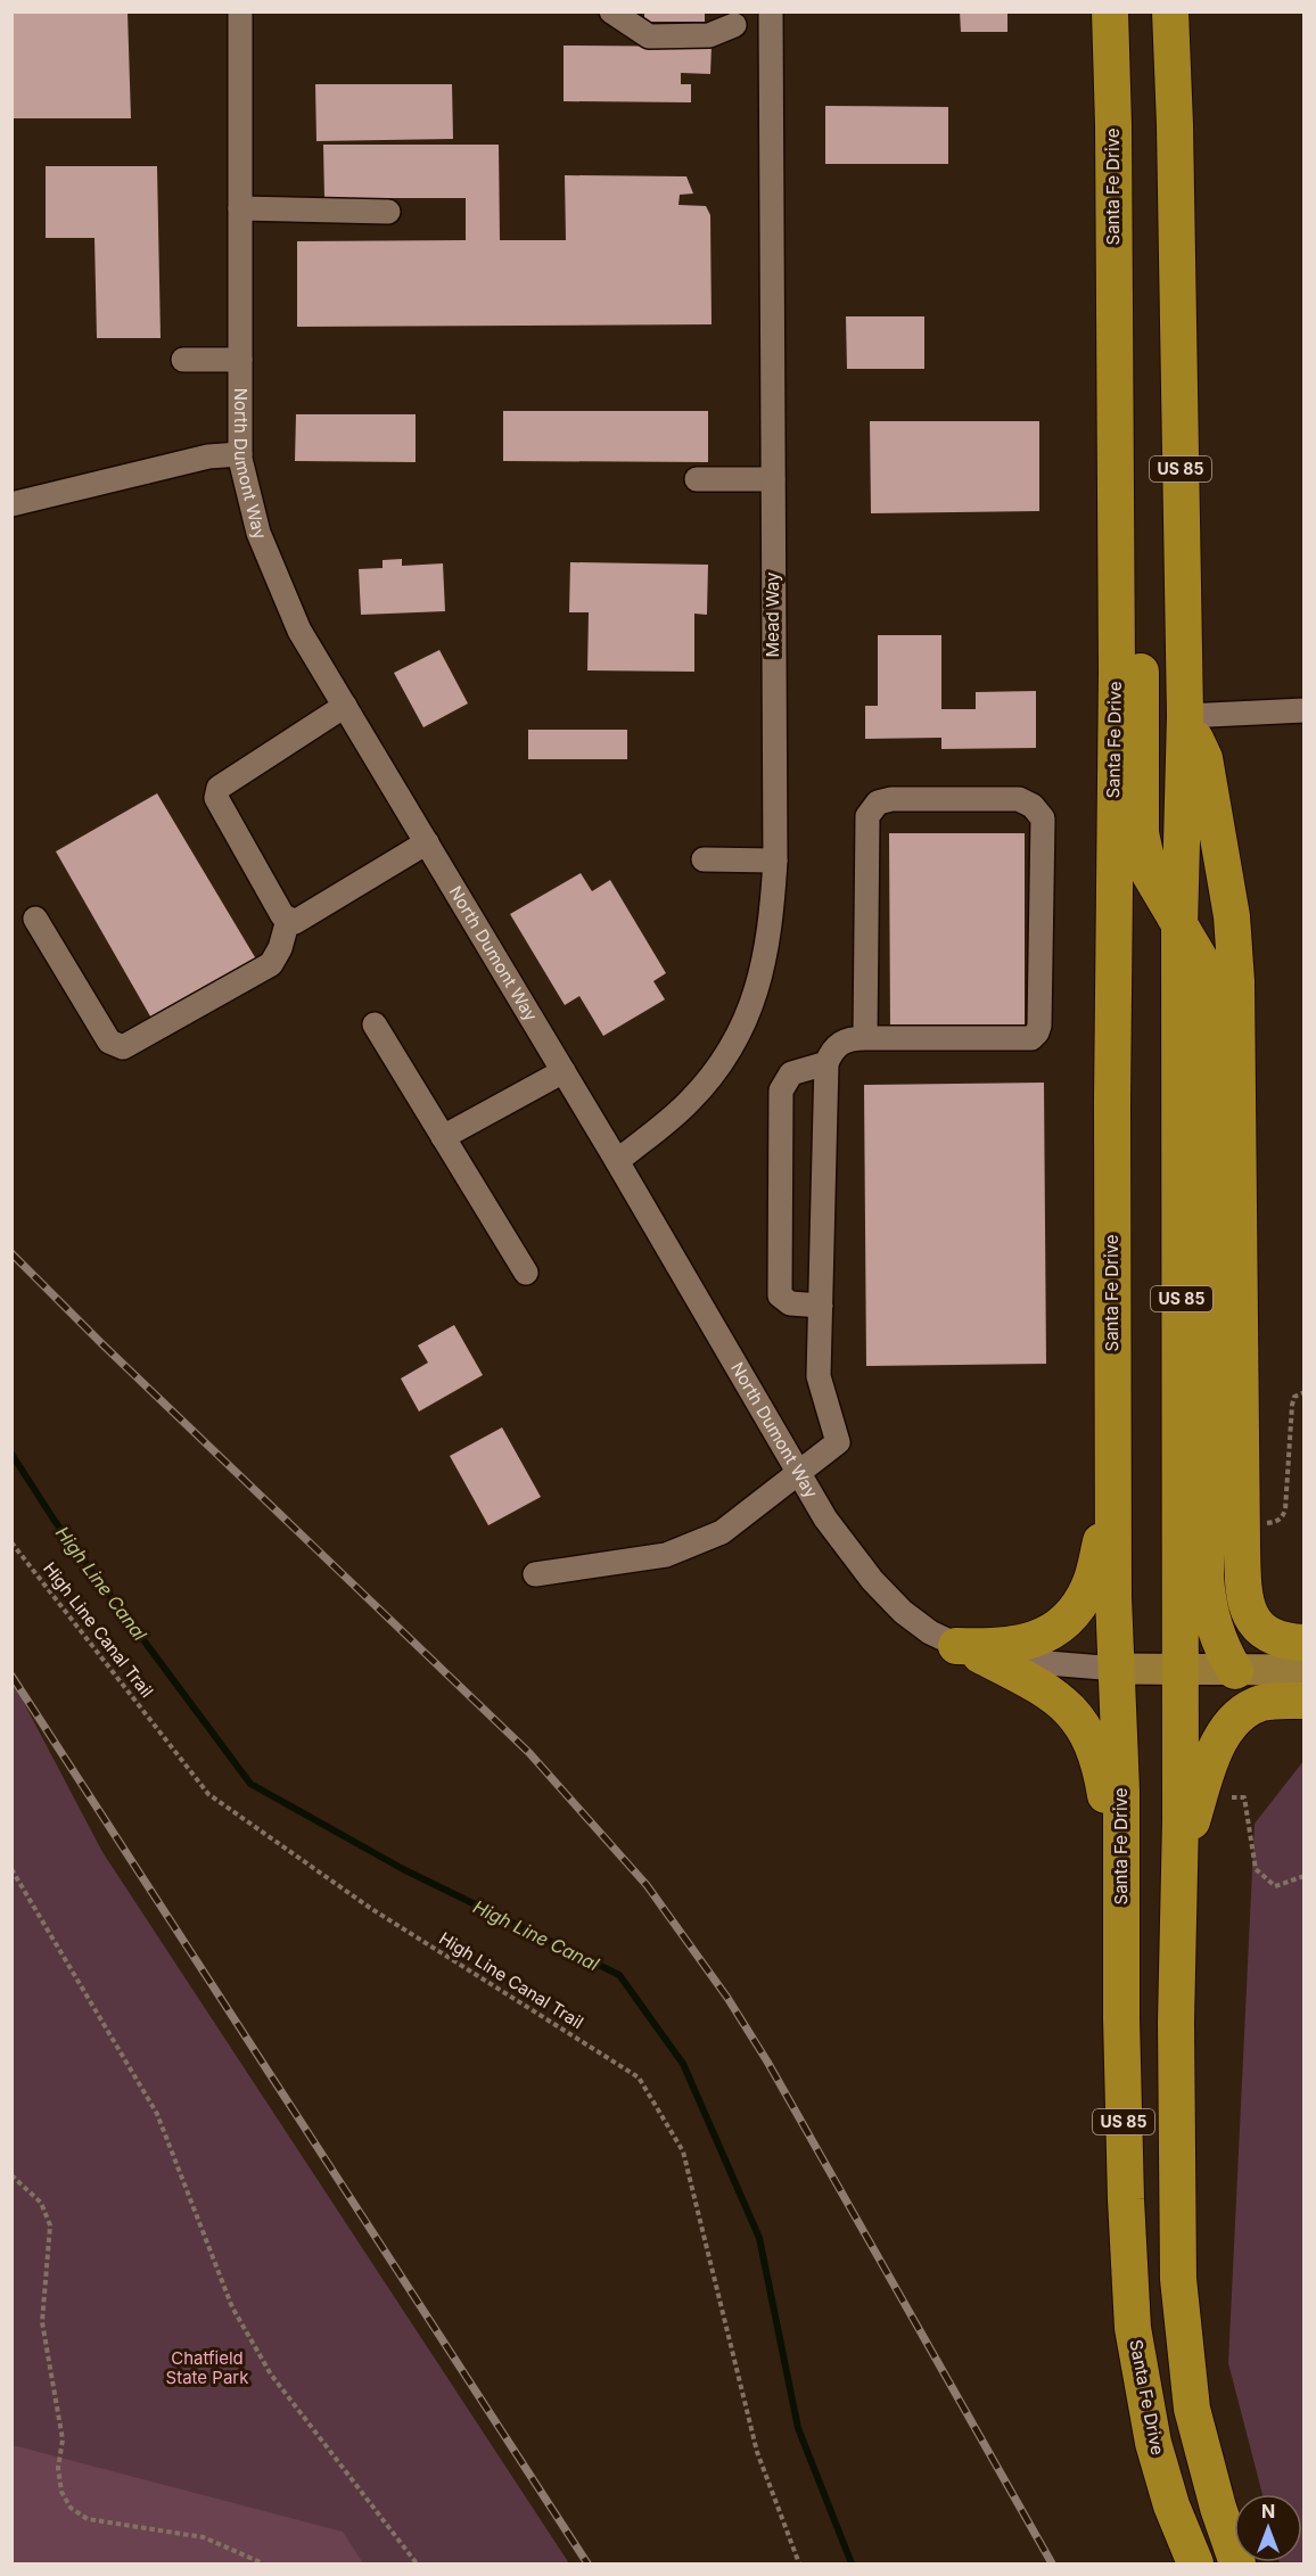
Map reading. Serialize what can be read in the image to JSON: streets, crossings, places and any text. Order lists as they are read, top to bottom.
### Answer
{
  "streets": {
    "highway": ["Santa Fe Drive", "US 85"],
    "street": ["North Dumont Way", "Mead Way"],
    "path": ["High Line Canal Trail"]
  },
  "crossings": [
    ["Santa Fe Drive", "North Dumont Way"],
    ["North Dumont Way", "Mead Way"]
  ],
  "water": ["High Line Canal"],
  "parks": ["Chatfield State Park"],
  "north": "top"
}
